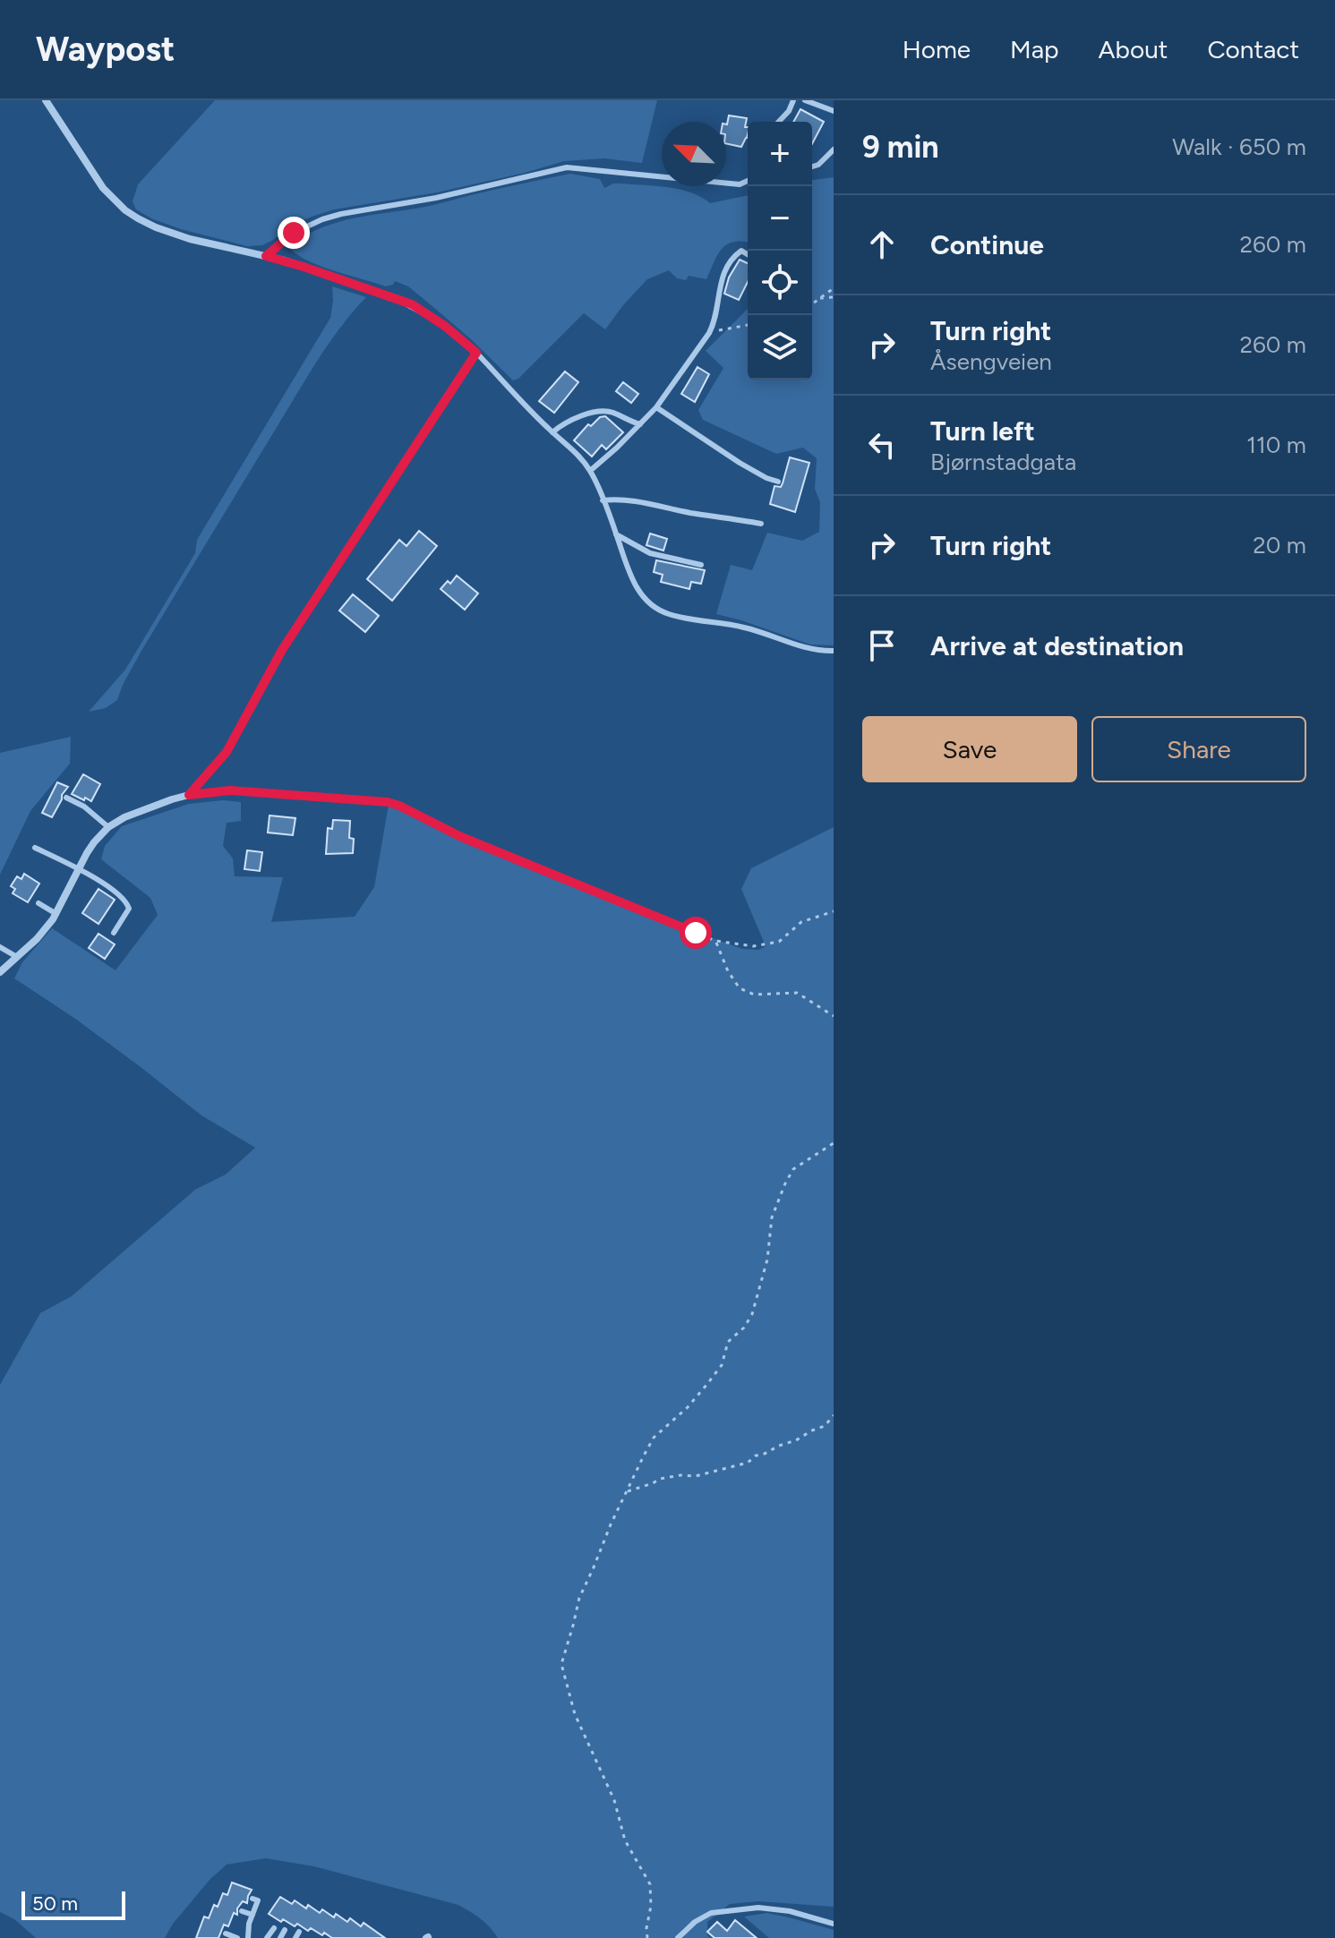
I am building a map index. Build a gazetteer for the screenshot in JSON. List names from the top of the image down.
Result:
{
  "scale_bar": "50 m",
  "north": "top left",
  "page": {
    "header": "Waypost",
    "nav": [
      "Home",
      "Map",
      "About",
      "Contact"
    ],
    "heading": ["9 min", "Walk · 650 m"],
    "map_buttons": ["+", "−"],
    "list": [
      ["Continue", "260 m"],
      ["Turn right", "Åsengveien", "260 m"],
      ["Turn left", "Bjørnstadgata", "110 m"],
      ["Turn right", "20 m"],
      "Arrive at destination"
    ],
    "buttons": ["Save", "Share"],
    "scale": "50 m"
  }
}
